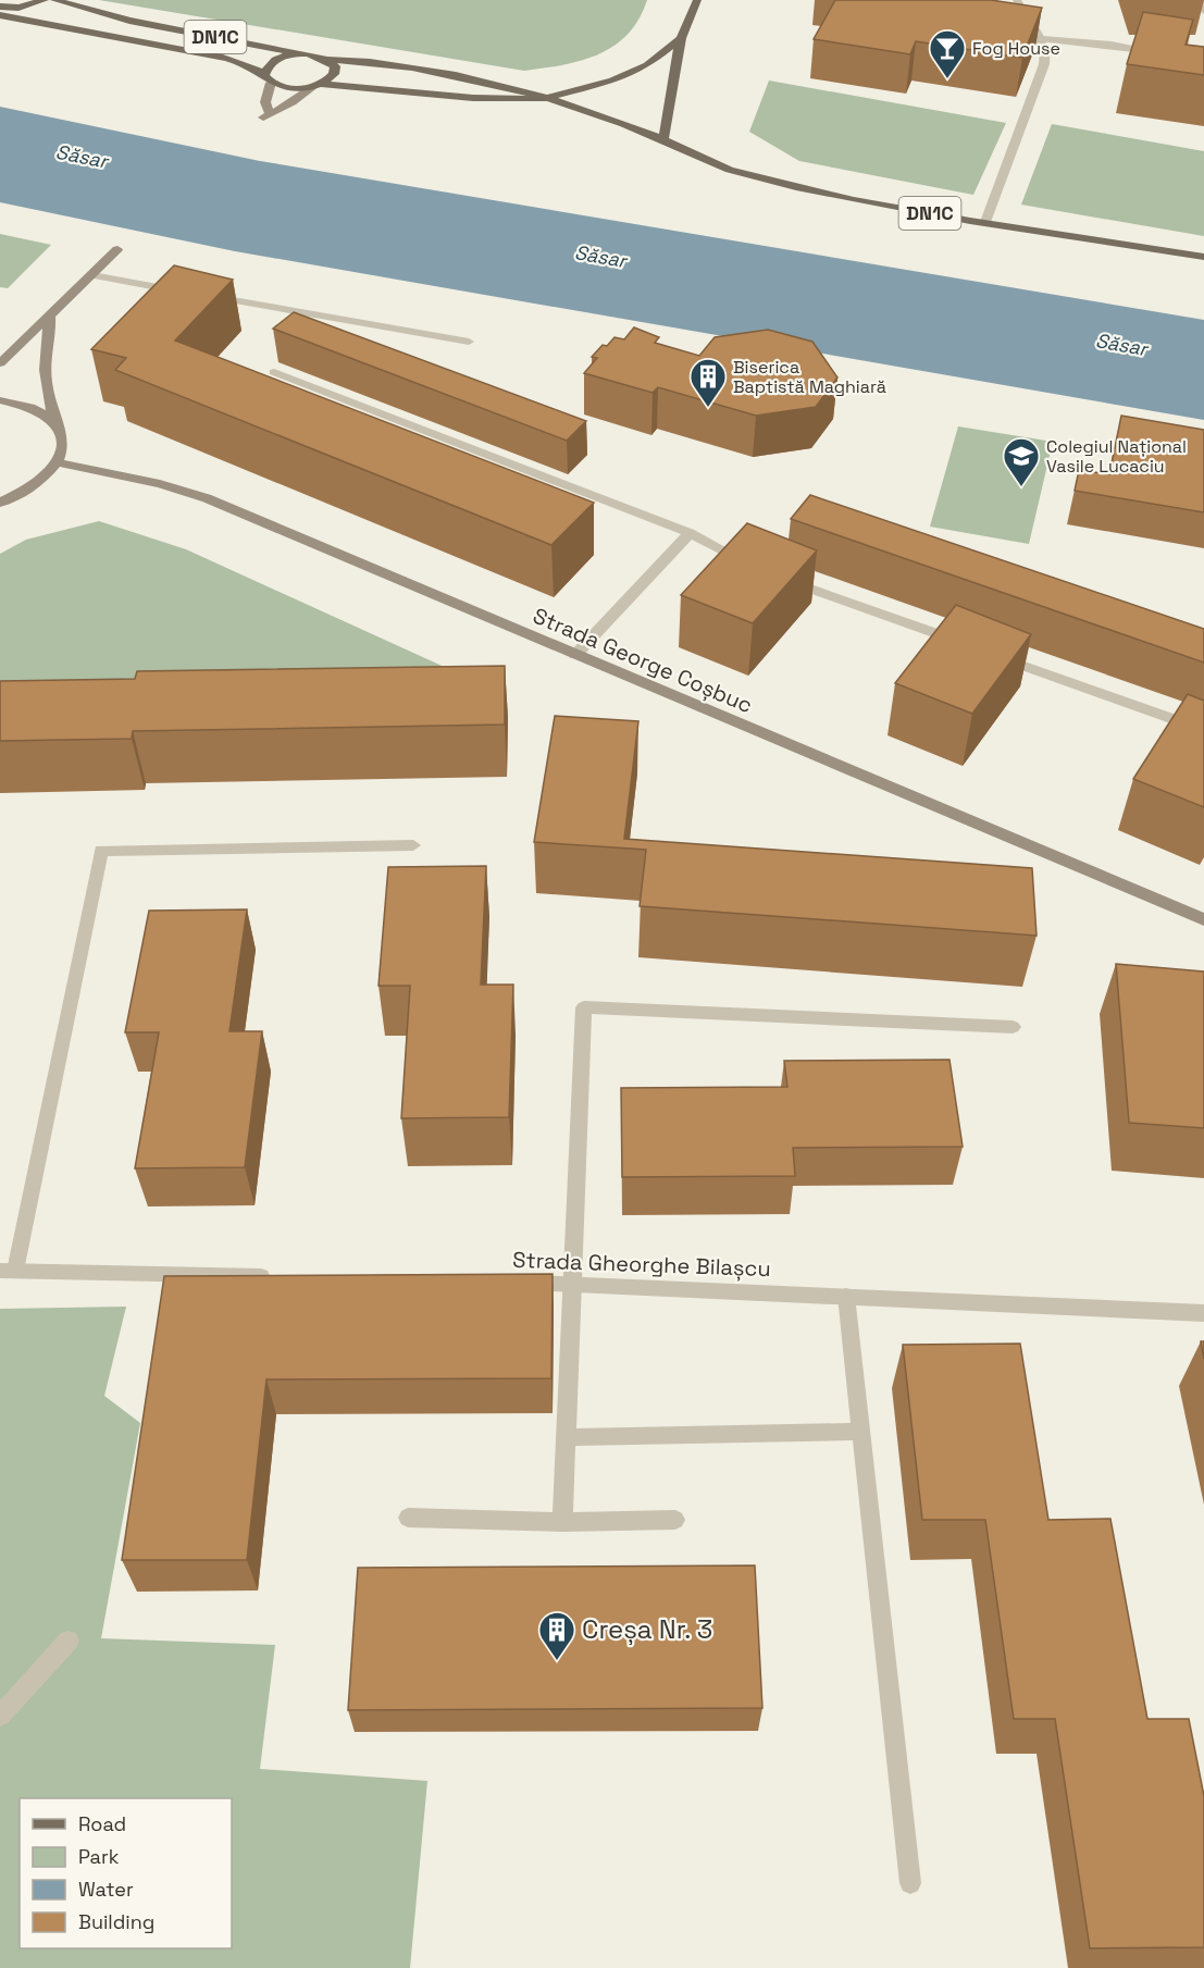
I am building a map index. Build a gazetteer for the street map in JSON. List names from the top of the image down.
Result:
{
  "streets": {
    "main road": ["DN1C", "Strada George Coșbuc"],
    "street": ["Strada Gheorghe Bilașcu"]
  },
  "water": ["Săsar"],
  "places": {
    "bar": ["Fog House"],
    "building": ["Biserica Baptistă Maghiară", "Creșa Nr. 3"],
    "school or university": ["Colegiul Național Vasile Lucaciu"]
  },
  "legend": [
    "Road",
    "Park",
    "Water",
    "Building"
  ]
}
